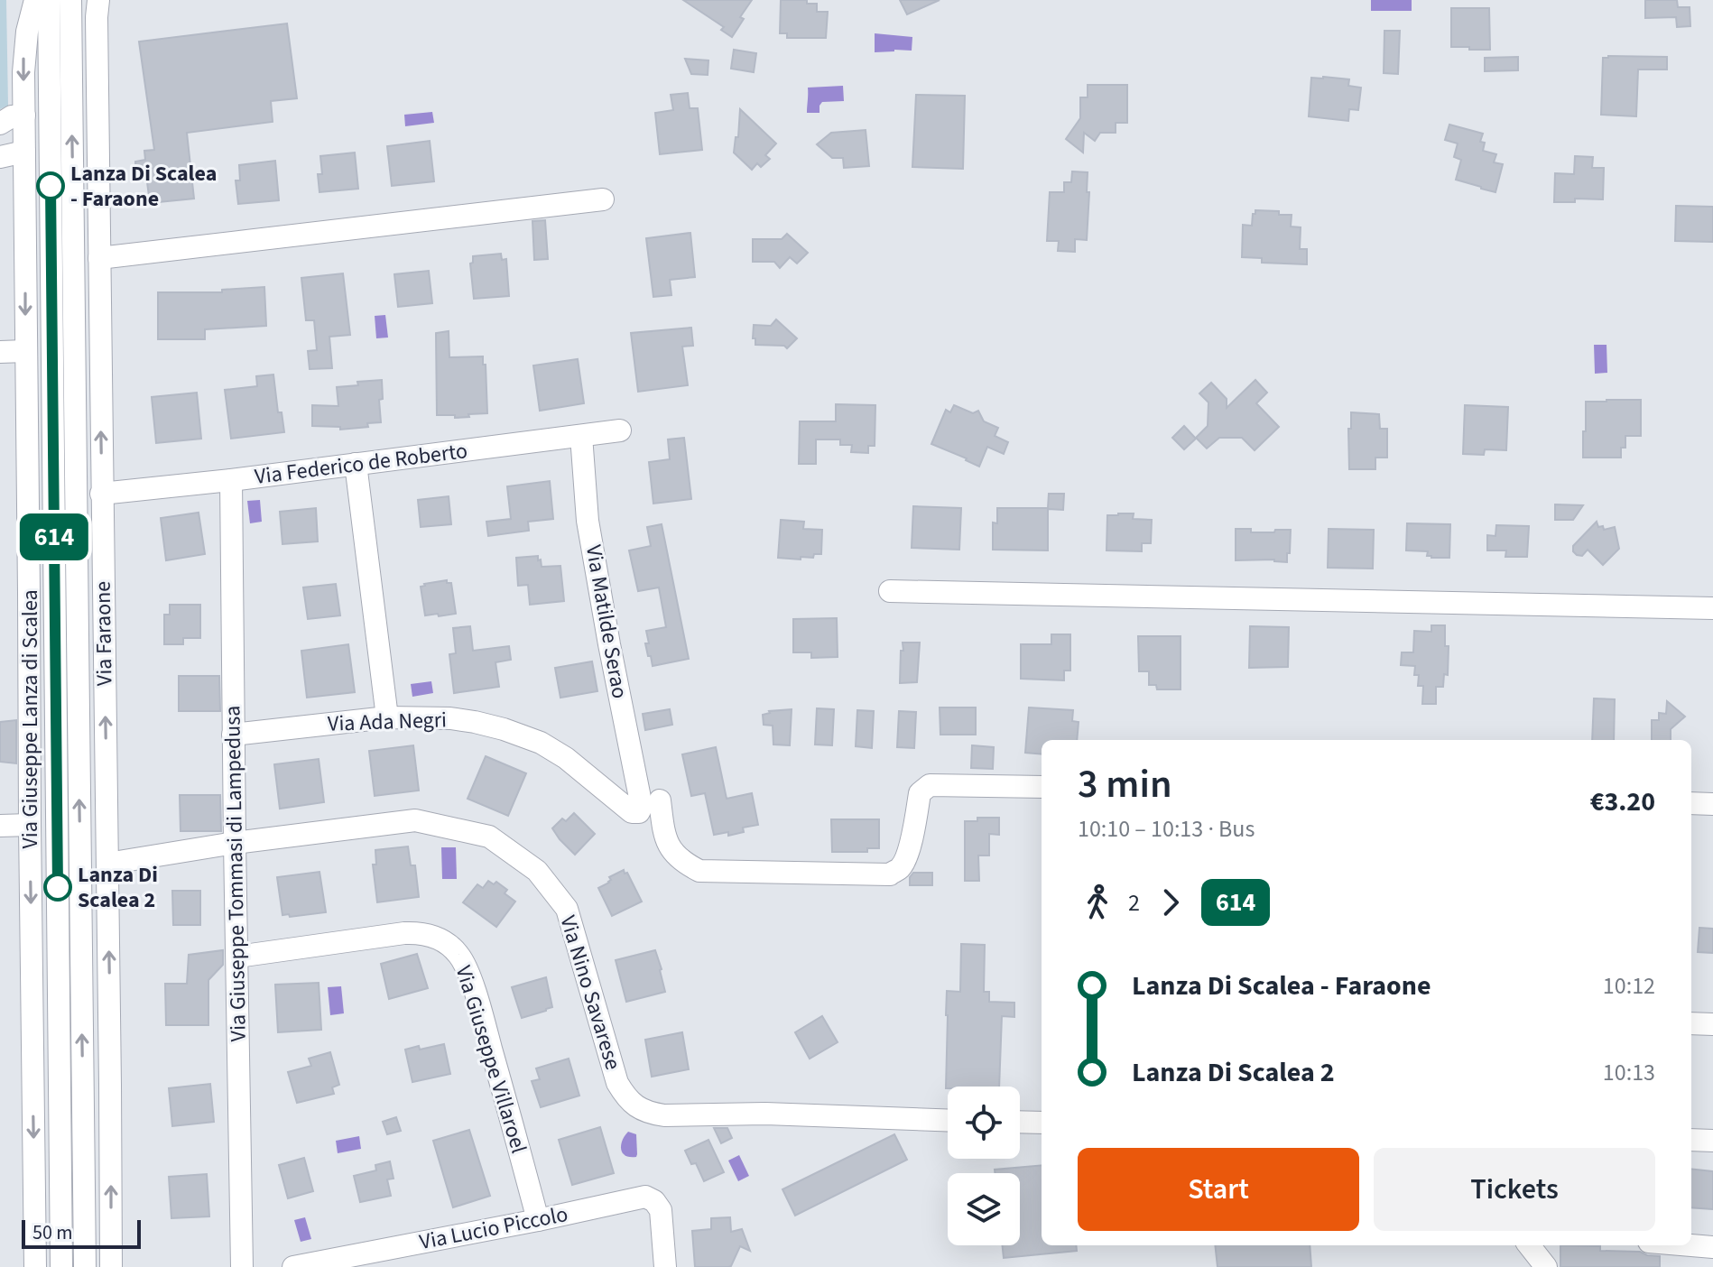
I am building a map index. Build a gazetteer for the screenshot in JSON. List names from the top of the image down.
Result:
{
  "streets": {
    "street": [
      "Via Federico de Roberto",
      "Via Matilde Serao",
      "Via Faraone",
      "Via Giuseppe Lanza di Scalea",
      "Via Ada Negri",
      "Via Giuseppe Tommasi di Lampedusa",
      "Via Nino Savarese",
      "Via Giuseppe Villaroel",
      "Via Lucio Piccolo"
    ]
  },
  "crossings": [
    ["Via Federico de Roberto", "Via Matilde Serao"],
    ["Via Federico de Roberto", "Via Faraone"],
    ["Via Federico de Roberto", "Via Giuseppe Tommasi di Lampedusa"],
    ["Via Matilde Serao", "Via Ada Negri"],
    ["Via Faraone", "Via Nino Savarese"],
    ["Via Ada Negri", "Via Giuseppe Tommasi di Lampedusa"],
    ["Via Giuseppe Tommasi di Lampedusa", "Via Nino Savarese"],
    ["Via Giuseppe Tommasi di Lampedusa", "Via Giuseppe Villaroel"],
    ["Via Giuseppe Villaroel", "Via Lucio Piccolo"]
  ],
  "places": ["Lanza Di Scalea - Faraone", "Lanza Di Scalea 2"],
  "lines": ["bus line 614"],
  "scale_bar": "50 m",
  "page": {
    "on_map": "614",
    "heading": ["3 min", "10:10 – 10:13 · Bus", "€3.20"],
    "legs": ["2", "614"],
    "list": [
      {
        "name": "Lanza Di Scalea - Faraone",
        "value": "10:12"
      },
      {
        "name": "Lanza Di Scalea 2",
        "value": "10:13"
      }
    ],
    "buttons": ["Start", "Tickets"],
    "scale": "50 m"
  }
}
